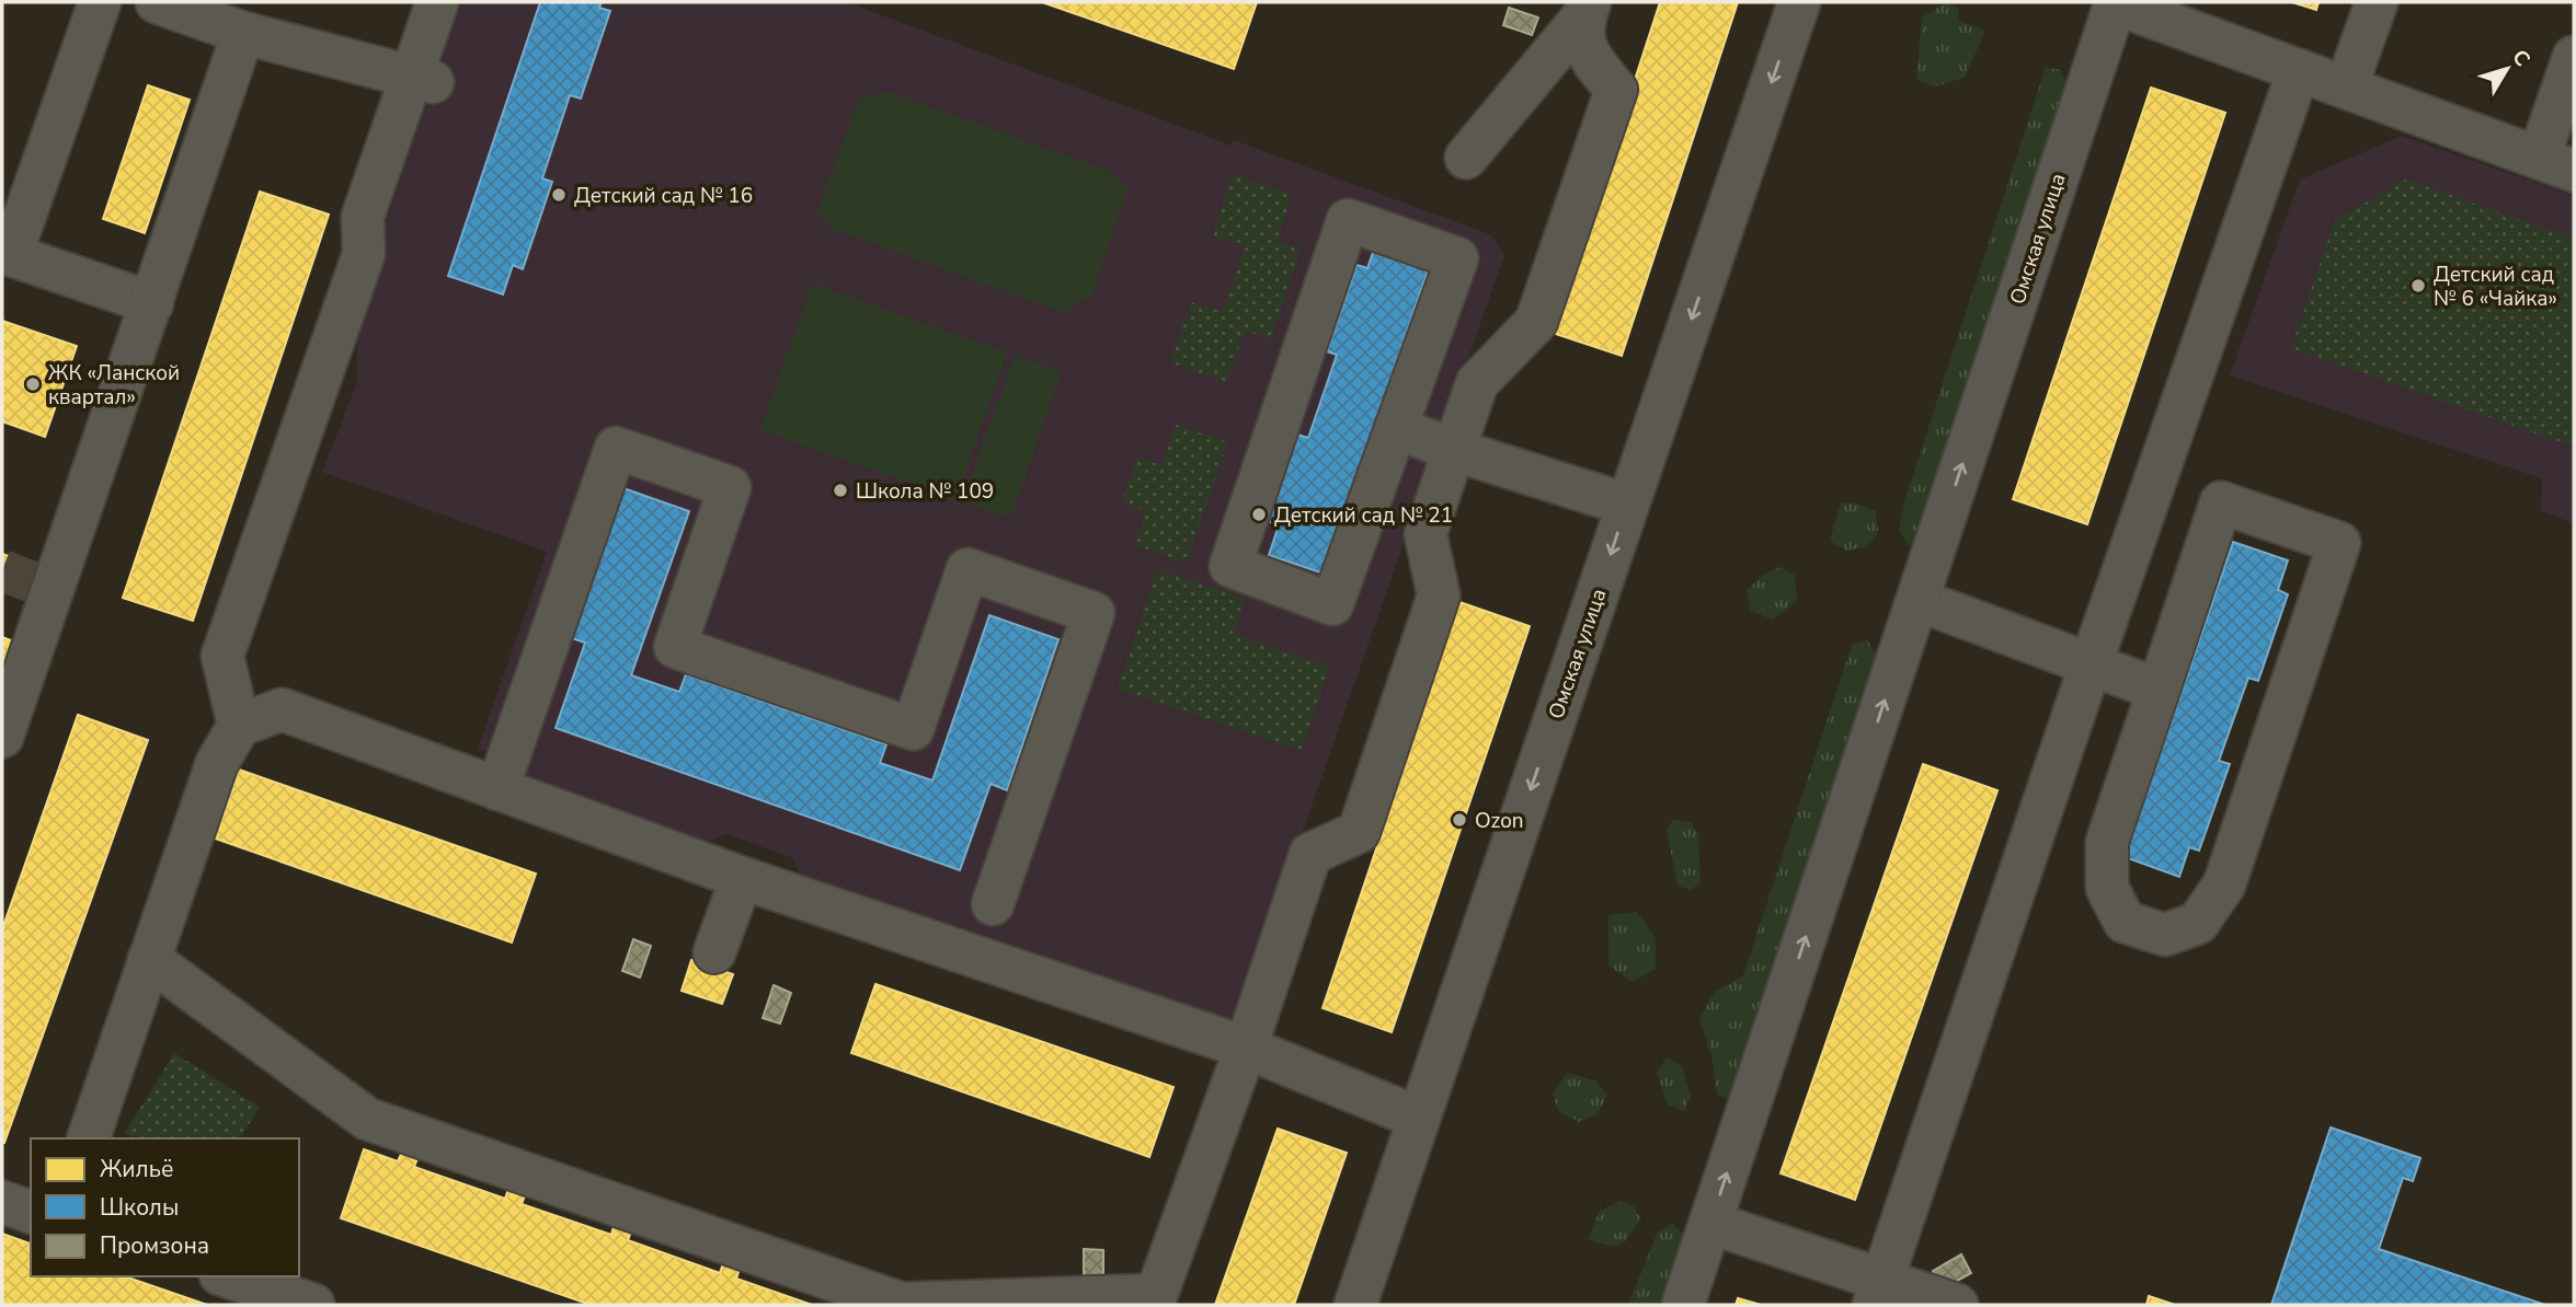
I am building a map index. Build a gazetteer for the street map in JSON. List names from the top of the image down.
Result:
{
  "streets": {
    "street": ["Омская улица"]
  },
  "places": [
    "Детский сад № 16",
    "Детский сад № 6 «Чайка»",
    "ЖК «Ланской квартал»",
    "Школа № 109",
    "Детский сад № 21",
    "Ozon"
  ],
  "legend": ["Жильё", "Школы", "Промзона"],
  "north": "top right"
}
